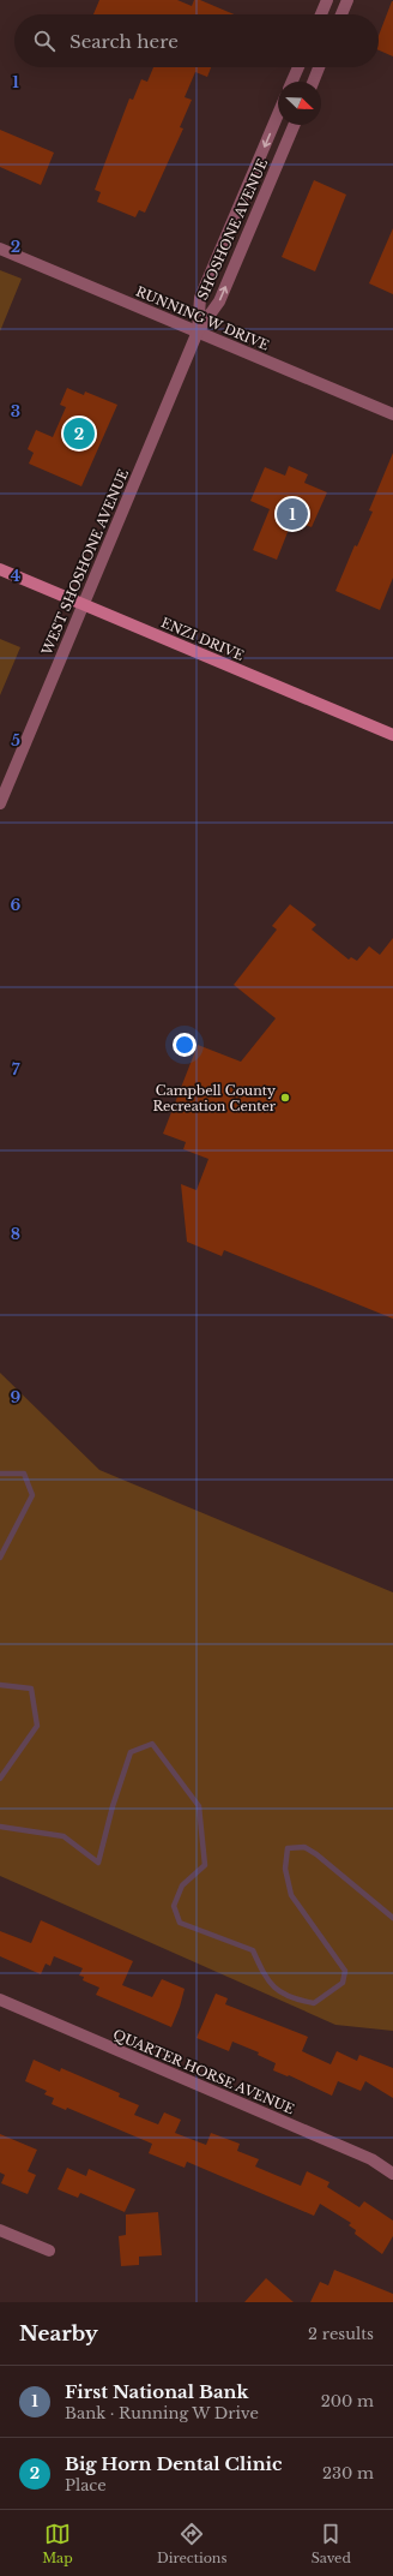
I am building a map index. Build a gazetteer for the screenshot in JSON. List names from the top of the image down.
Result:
{
  "streets": {
    "main road": ["ENZI DRIVE"],
    "street": [
      "SHOSHONE AVENUE",
      "RUNNING W DRIVE",
      "WEST SHOSHONE AVENUE",
      "QUARTER HORSE AVENUE"
    ]
  },
  "crossings": [
    ["SHOSHONE AVENUE", "RUNNING W DRIVE"],
    ["SHOSHONE AVENUE", "WEST SHOSHONE AVENUE"],
    ["RUNNING W DRIVE", "WEST SHOSHONE AVENUE"],
    ["WEST SHOSHONE AVENUE", "ENZI DRIVE"]
  ],
  "places": ["Campbell County Recreation Center"],
  "north": "bottom right",
  "page": {
    "search": "Search here",
    "pins": ["2", "1"],
    "heading": ["Nearby", "2 results"],
    "list": [
      {
        "mark": "1",
        "name": "First National Bank",
        "note": "Bank · Running W Drive",
        "value": "200 m"
      },
      {
        "mark": "2",
        "name": "Big Horn Dental Clinic",
        "note": "Place",
        "value": "230 m"
      }
    ],
    "nav": ["Map", "Directions", "Saved"]
  },
  "grid": {
    "rows": [
      "1",
      "2",
      "3",
      "4",
      "5",
      "6",
      "7",
      "8",
      "9"
    ]
  }
}
